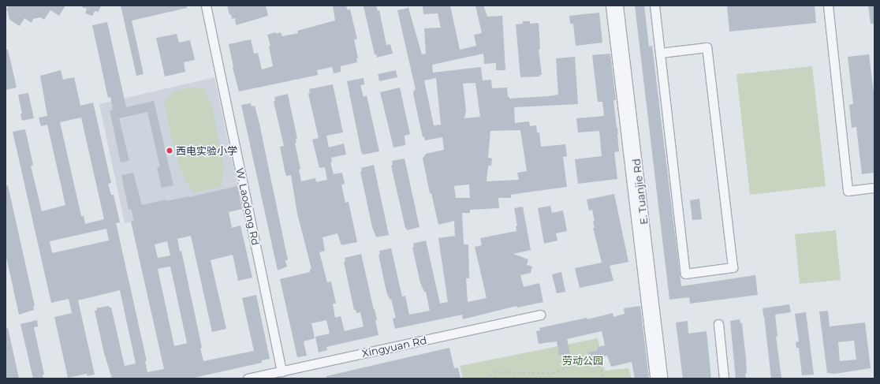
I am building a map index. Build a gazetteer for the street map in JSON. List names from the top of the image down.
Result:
{
  "streets": {
    "street": ["E. Tuanjie Rd", "W. Laodong Rd", "Xingyuan Rd"]
  },
  "crossings": [
    ["W. Laodong Rd", "Xingyuan Rd"]
  ],
  "parks": ["劳动公园"],
  "places": ["西电实验小学"]
}
